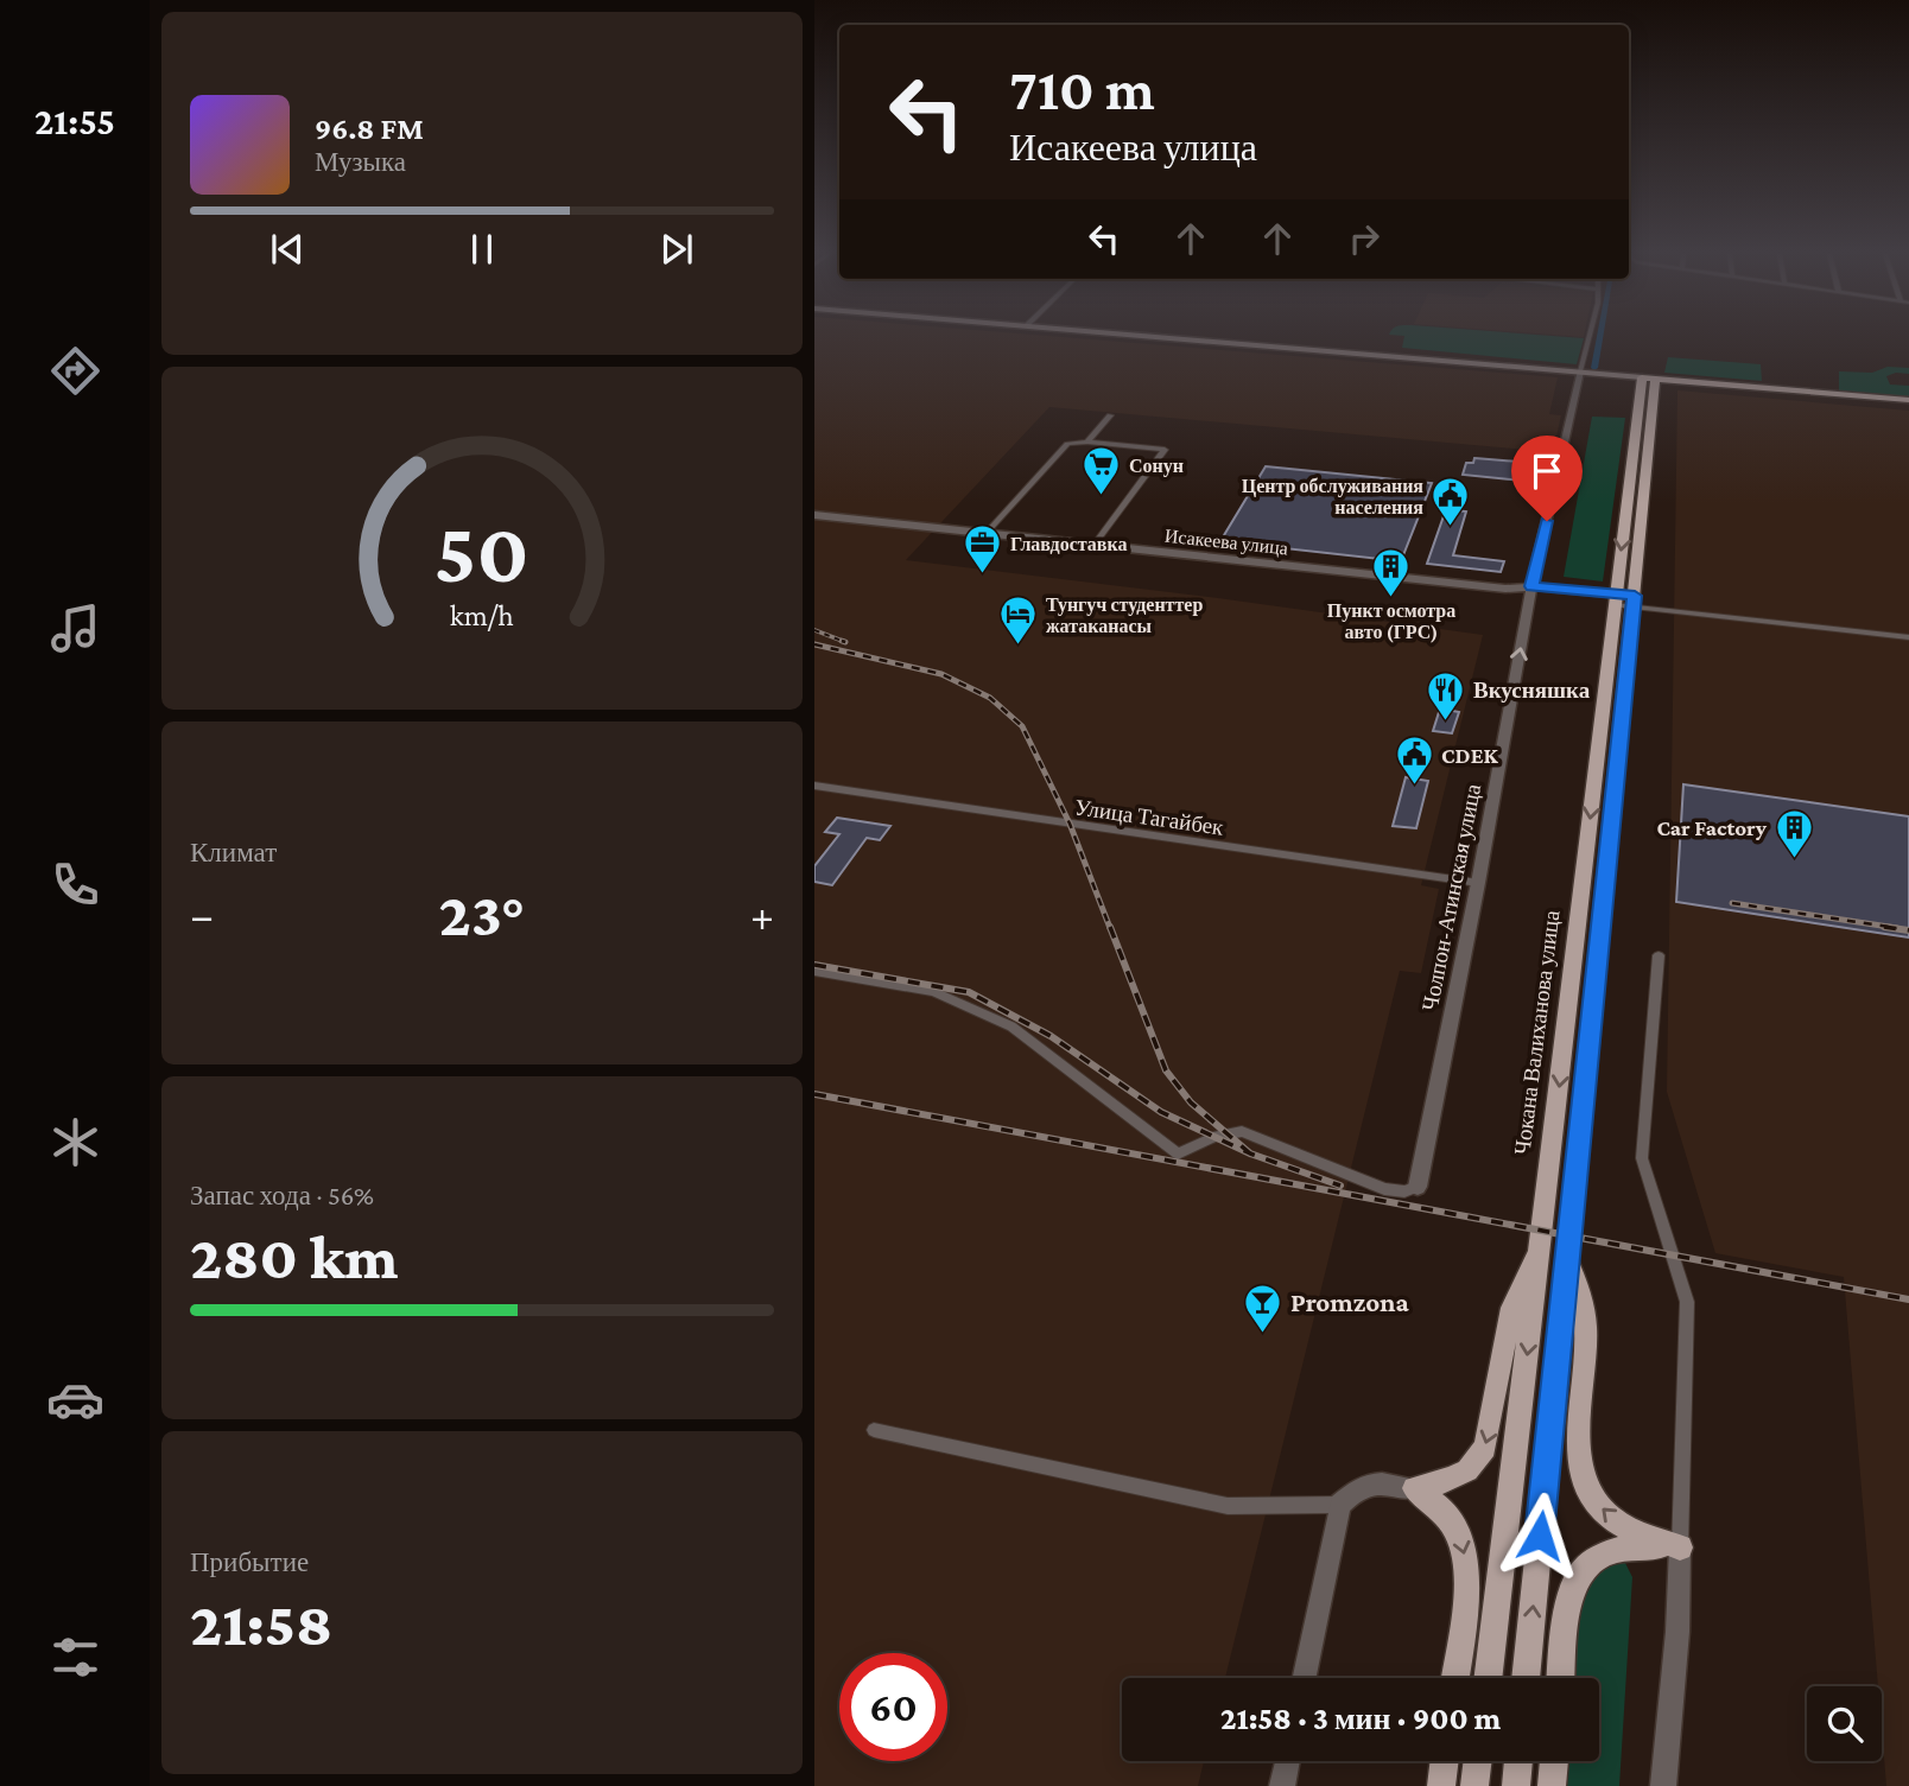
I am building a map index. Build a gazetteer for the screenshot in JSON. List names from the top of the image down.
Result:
{
  "streets": {
    "main road": ["Чокана Валиханова улица"],
    "street": ["Исакеева улица", "Улица Тагайбек", "Чолпон-Атинская улица"]
  },
  "crossings": [
    ["Исакеева улица", "Чолпон-Атинская улица"],
    ["Исакеева улица", "Чокана Валиханова улица"],
    ["Улица Тагайбек", "Чолпон-Атинская улица"]
  ],
  "one_way": ["Чолпон-Атинская улица"],
  "places": {
    "supermarket": ["Сонун"],
    "public building": ["Центр обслуживания населения", "CDEK"],
    "office": ["Главдоставка"],
    "building": ["Пункт осмотра авто (ГРС)", "Car Factory"],
    "hotel": ["Тунгуч студенттер жатаканасы"],
    "restaurant": ["Вкусняшка"],
    "bar": ["Promzona"]
  },
  "page": {
    "tabs": "21:55",
    "turn": ["710 m", "Исакеева улица"],
    "song": ["96.8 FM", "Музыка"],
    "tile": [
      "Климат",
      ["Запас хода · 56%", "280 km"],
      ["Прибытие", "21:58"]
    ],
    "heat": ["−", "23°", "+"],
    "limit": "60",
    "trip": "21:58 · 3 мин · 900 m",
    "gauge": ["50", "km/h"]
  }
}
